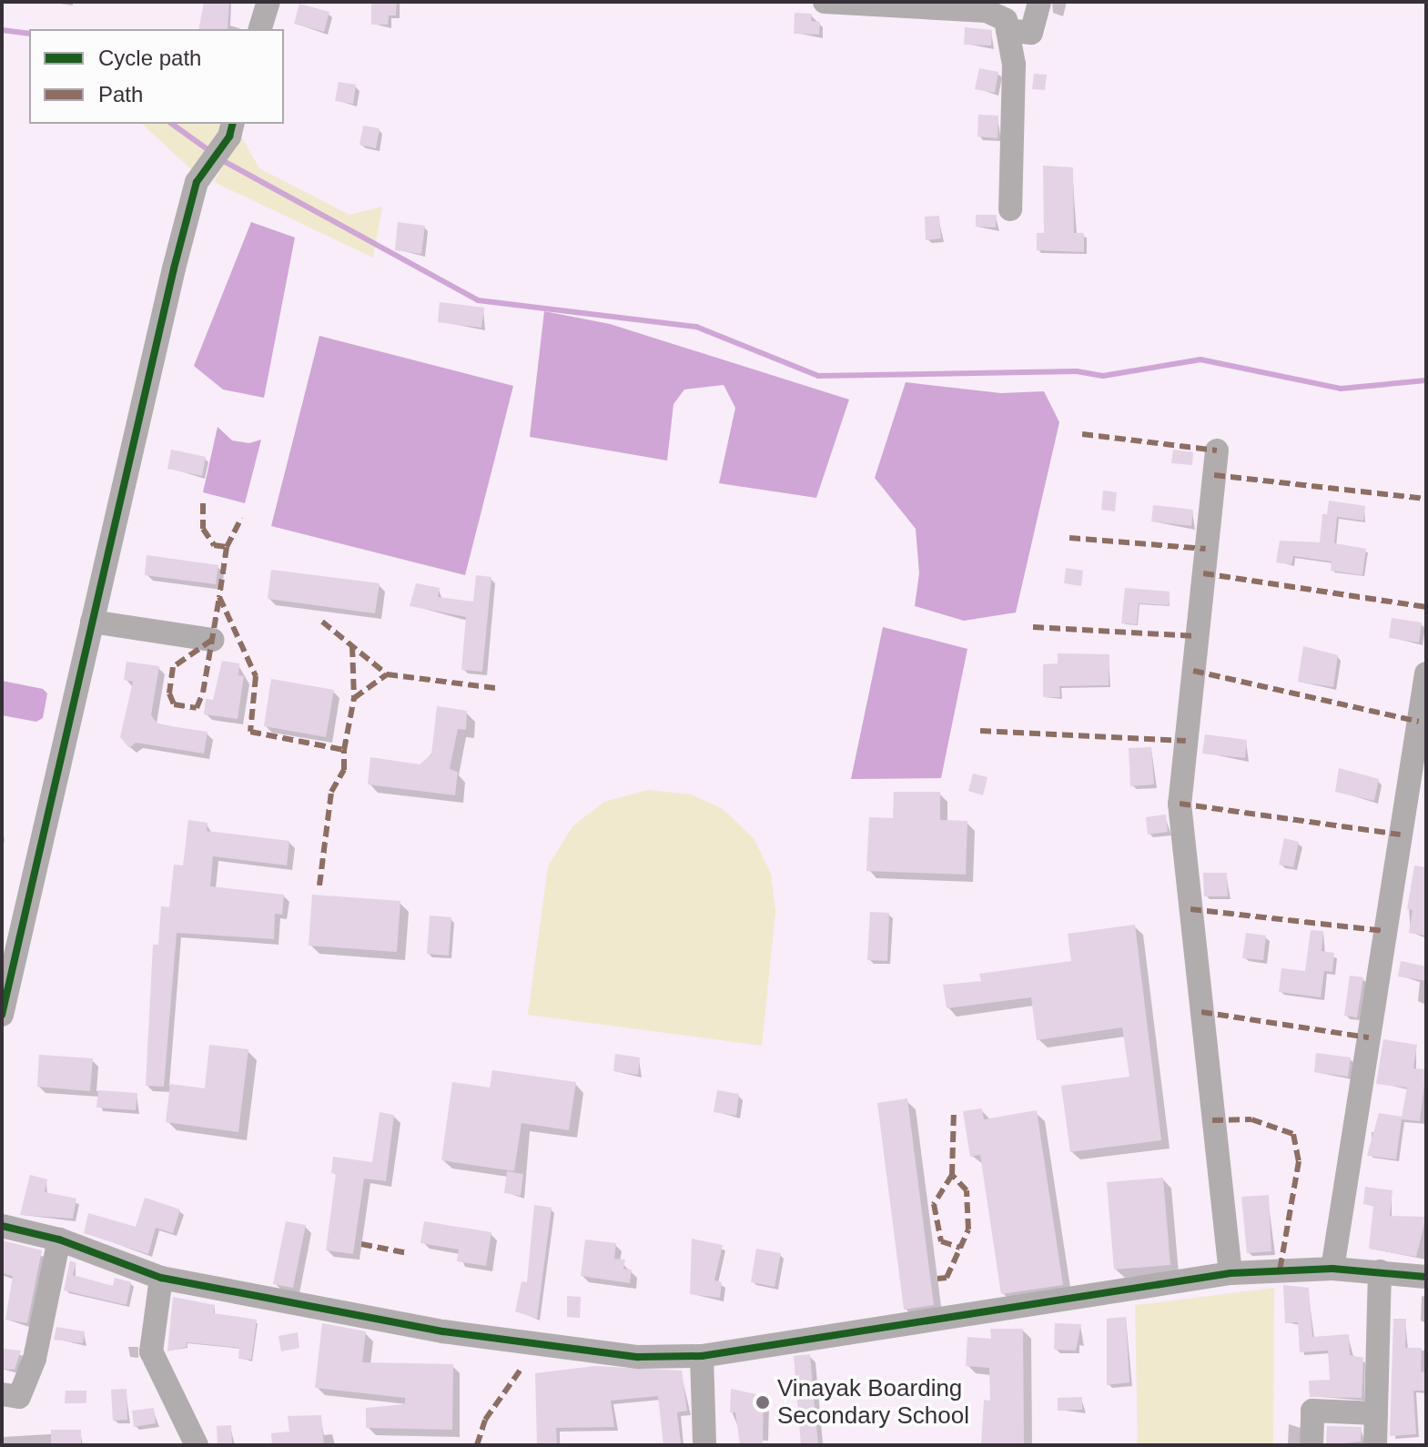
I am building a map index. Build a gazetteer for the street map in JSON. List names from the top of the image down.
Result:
{
  "places": ["Vinayak Boarding Secondary School"],
  "legend": ["Cycle path", "Path"]
}
